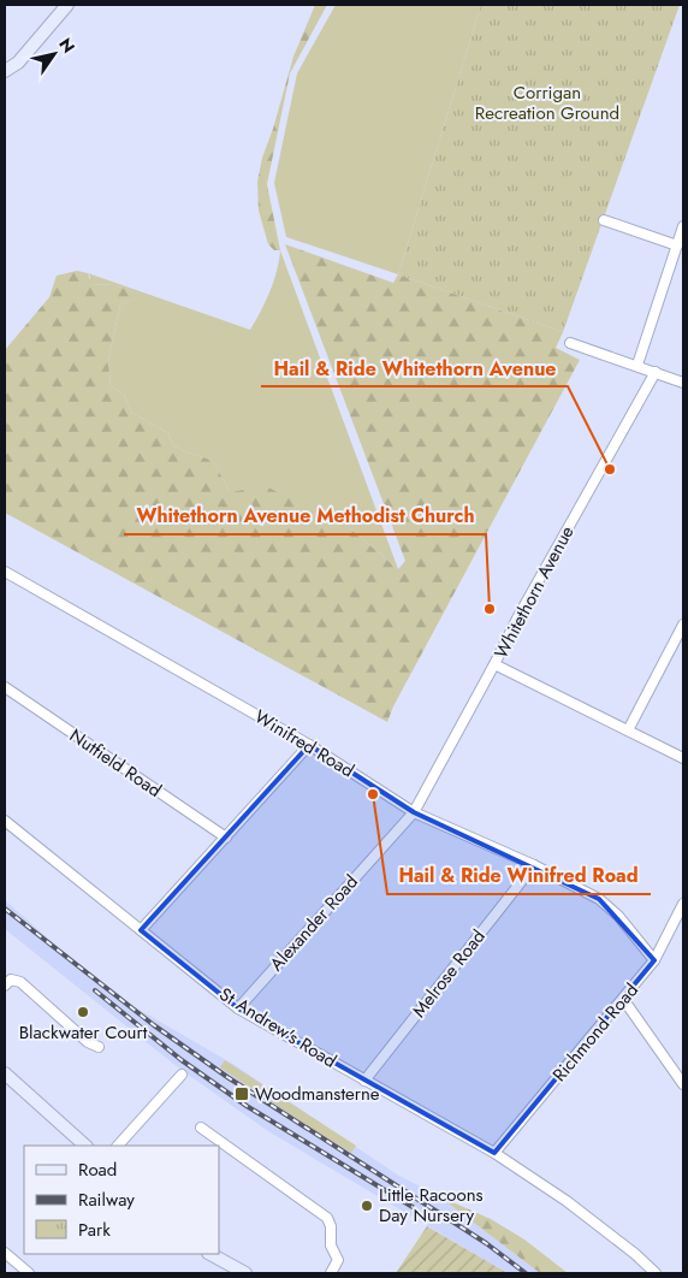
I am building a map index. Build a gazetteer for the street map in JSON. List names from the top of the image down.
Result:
{
  "streets": {
    "street": [
      "Whitethorn Avenue",
      "Winifred Road",
      "Nutfield Road",
      "Alexander Road",
      "Melrose Road",
      "St Andrew's Road",
      "Richmond Road"
    ]
  },
  "crossings": [
    ["Whitethorn Avenue", "Winifred Road"],
    ["Whitethorn Avenue", "Alexander Road"],
    ["Winifred Road", "Alexander Road"],
    ["Winifred Road", "Melrose Road"],
    ["Winifred Road", "Richmond Road"],
    ["Alexander Road", "St Andrew's Road"],
    ["Melrose Road", "St Andrew's Road"],
    ["St Andrew's Road", "Richmond Road"]
  ],
  "parks": ["Corrigan Recreation Ground"],
  "places": {
    "other": [
      "Hail & Ride Whitethorn Avenue",
      "Whitethorn Avenue Methodist Church",
      "Hail & Ride Winifred Road",
      "Blackwater Court",
      "Little Racoons Day Nursery"
    ],
    "transit": ["Woodmansterne"]
  },
  "legend": ["Road", "Railway", "Park"],
  "north": "top right"
}
